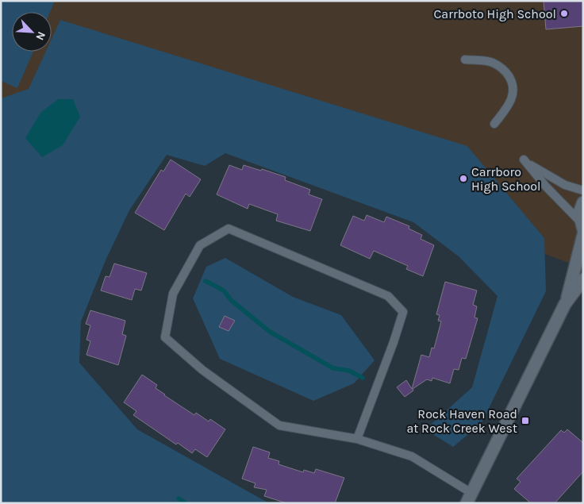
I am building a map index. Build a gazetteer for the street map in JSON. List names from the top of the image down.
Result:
{
  "places": {
    "other": ["Carrboto High School", "Carrboro High School"],
    "transit": ["Rock Haven Road at Rock Creek West"]
  },
  "north": "bottom right"
}
